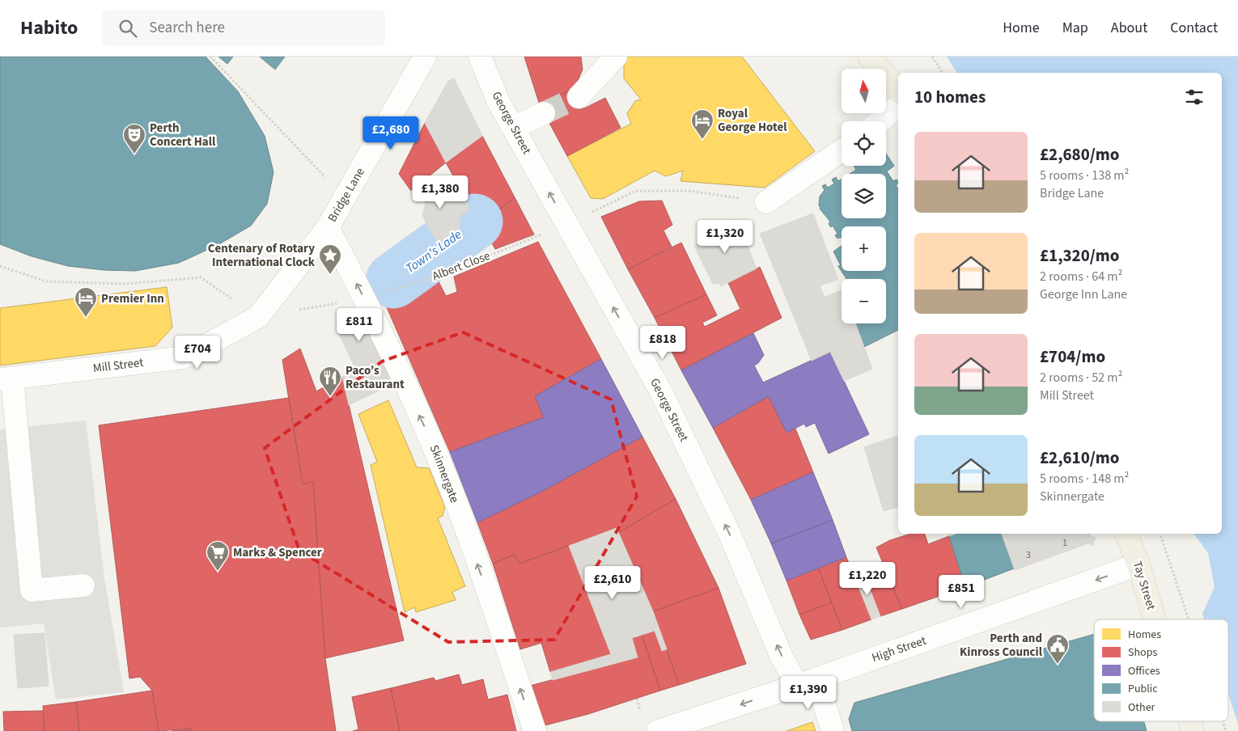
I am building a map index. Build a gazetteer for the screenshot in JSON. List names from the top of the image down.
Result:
{
  "streets": {
    "main road": ["Tay Street"],
    "street": [
      "George Street",
      "Bridge Lane",
      "Mill Street",
      "Skinnergate",
      "High Street"
    ],
    "path": ["Albert Close"]
  },
  "crossings": [
    ["George Street", "Albert Close"],
    ["George Street", "High Street"],
    ["Bridge Lane", "Mill Street"],
    ["Bridge Lane", "Skinnergate"],
    ["Albert Close", "Mill Street"],
    ["Albert Close", "Skinnergate"],
    ["Mill Street", "Skinnergate"],
    ["Tay Street", "High Street"]
  ],
  "one_way": ["George Street", "Skinnergate", "High Street"],
  "water": ["Town's Lade"],
  "places": {
    "hotel": ["Royal George Hotel", "Premier Inn"],
    "theatre": ["Perth Concert Hall"],
    "place": ["Centenary of Rotary International Clock"],
    "restaurant": ["Paco’s Restaurant"],
    "supermarket": ["Marks & Spencer"],
    "public building": ["Perth and Kinross Council"]
  },
  "house_numbers": ["1", "3"],
  "legend": [
    "Homes",
    "Shops",
    "Offices",
    "Public",
    "Other"
  ],
  "north": "top",
  "page": {
    "header": "Habito",
    "search": "Search here",
    "nav": [
      "Home",
      "Map",
      "About",
      "Contact"
    ],
    "map_buttons": ["+", "−"],
    "heading": "10 homes",
    "price": [
      "£2,680",
      "£1,380",
      "£1,320",
      "£811",
      "£818",
      "£704",
      "£1,220",
      "£2,610",
      "£851",
      "£1,390"
    ],
    "list": [
      {
        "name": "£2,680/mo",
        "note": "5 rooms · 138 m² · Bridge Lane"
      },
      {
        "name": "£1,320/mo",
        "note": "2 rooms · 64 m² · George Inn Lane"
      },
      {
        "name": "£704/mo",
        "note": "2 rooms · 52 m² · Mill Street"
      },
      {
        "name": "£2,610/mo",
        "note": "5 rooms · 148 m² · Skinnergate"
      }
    ]
  }
}
